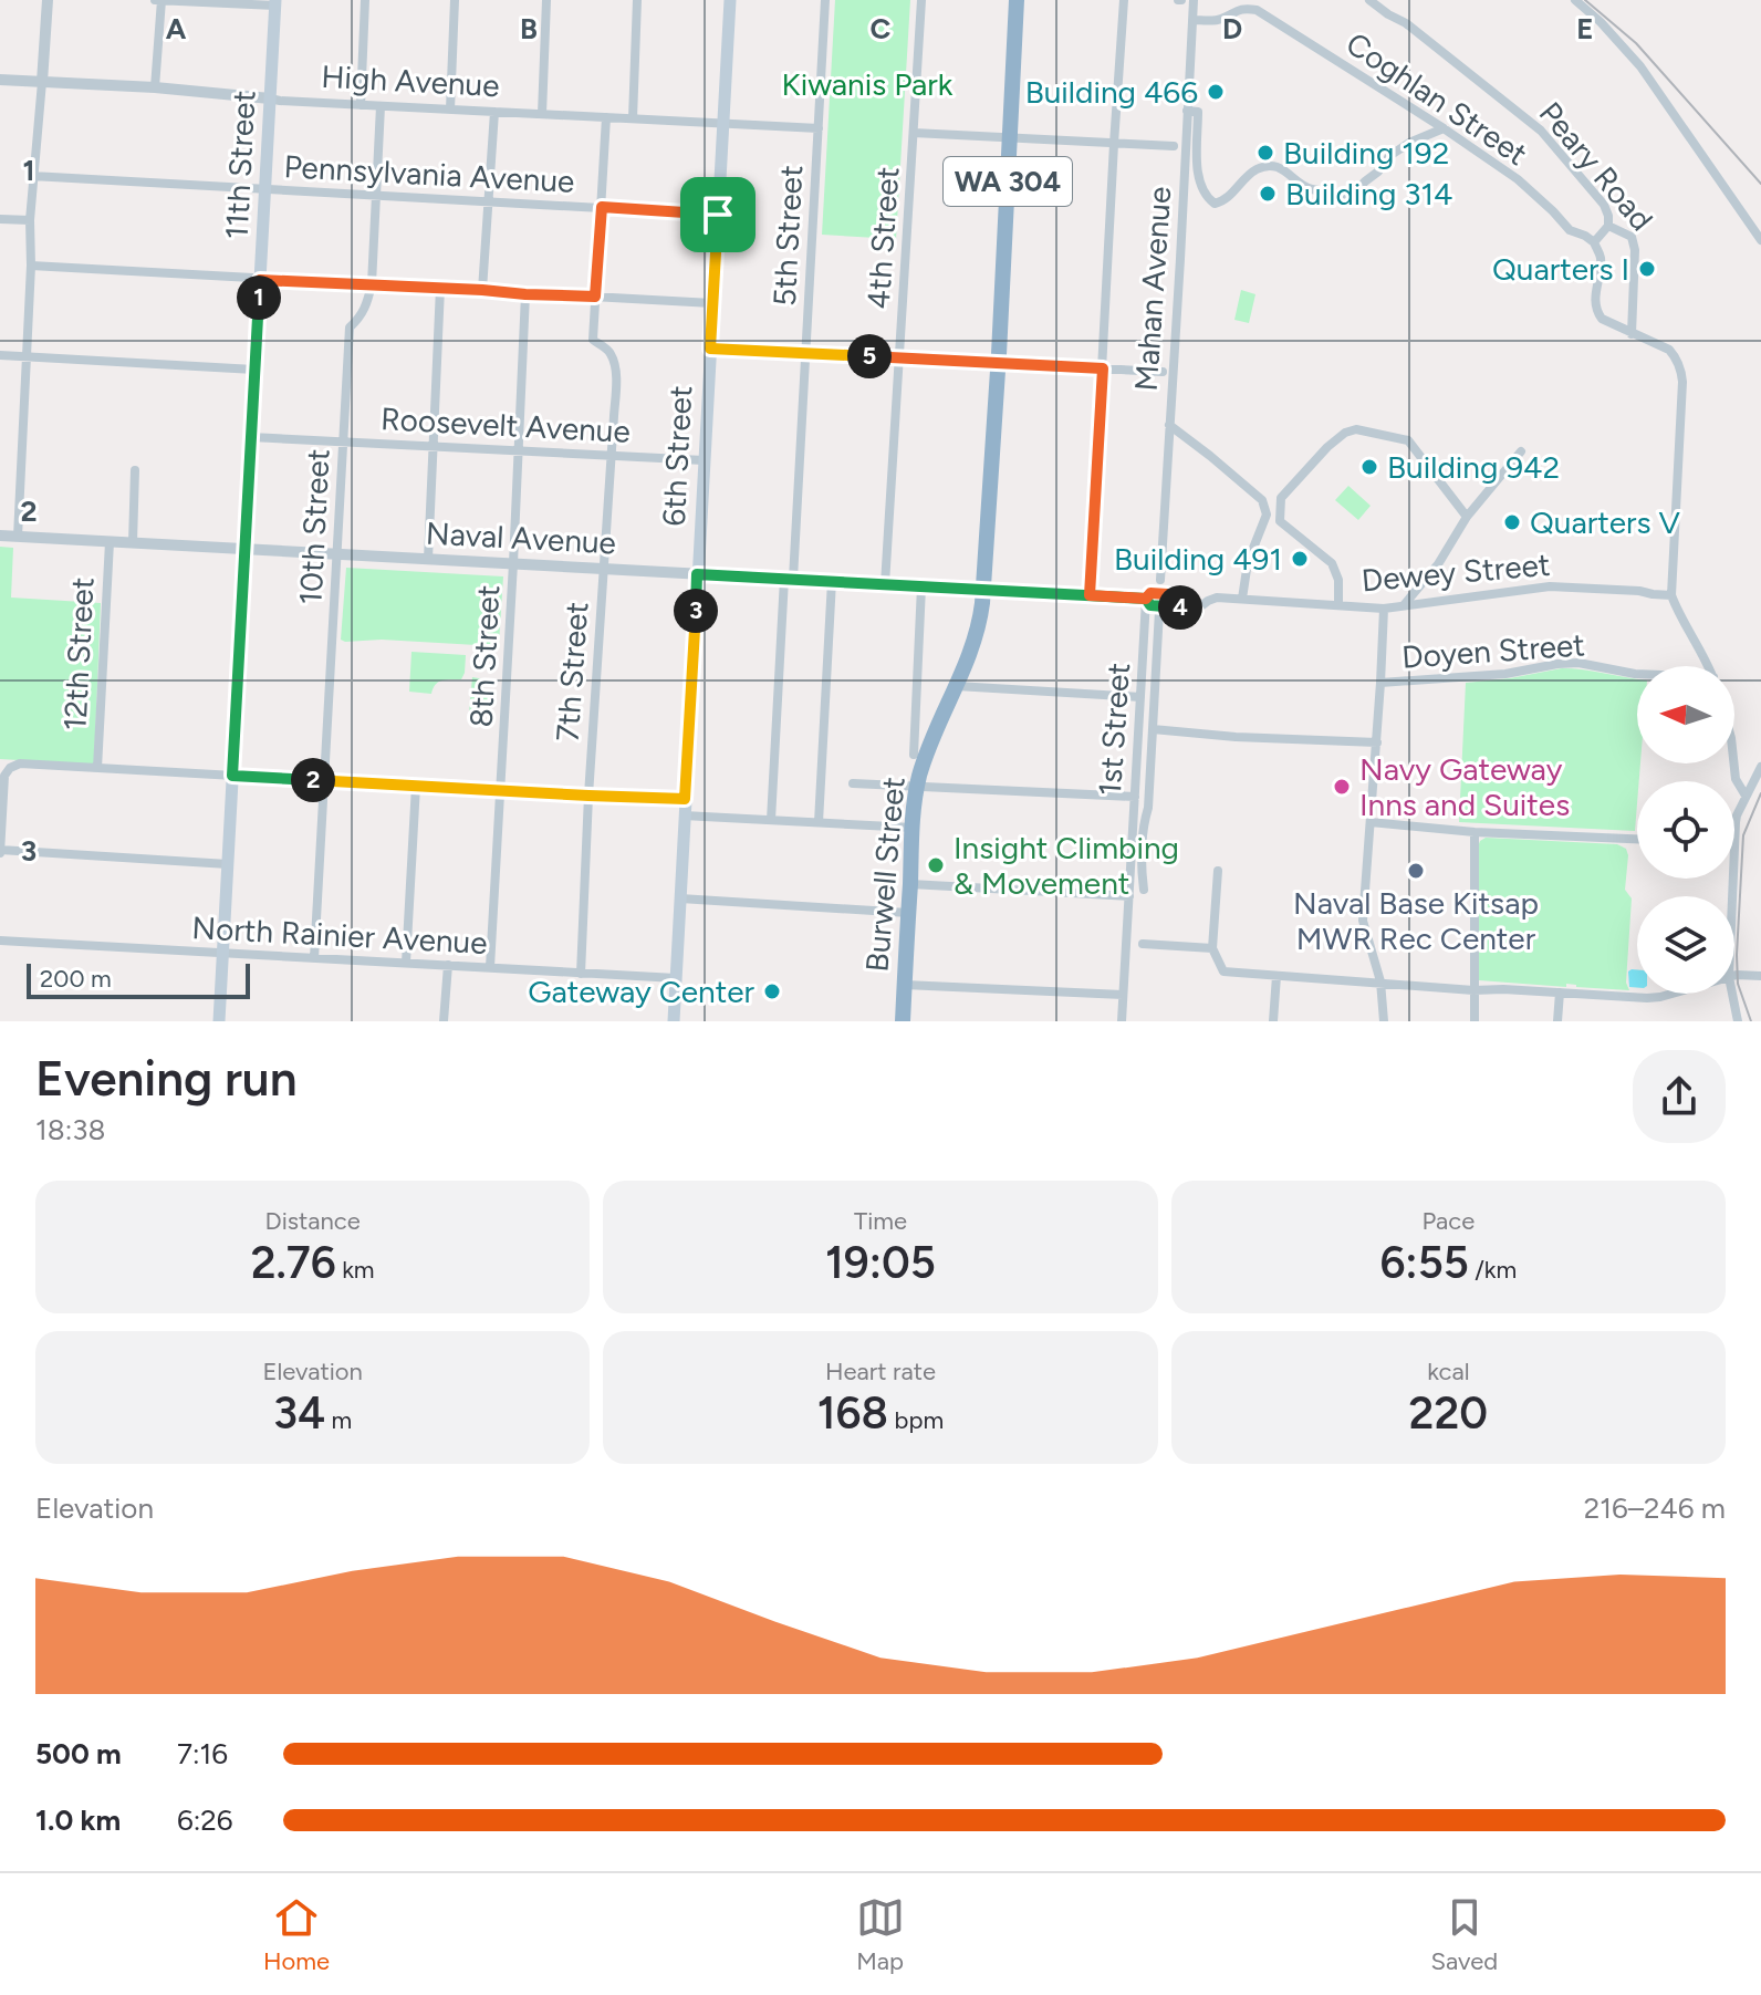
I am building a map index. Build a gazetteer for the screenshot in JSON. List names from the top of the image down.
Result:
{
  "streets": {
    "highway": ["WA 304", "Burwell Street"],
    "main road": ["11th Street", "6th Street"],
    "street": [
      "High Avenue",
      "Coghlan Street",
      "Peary Road",
      "Pennsylvania Avenue",
      "5th Street",
      "4th Street",
      "Mahan Avenue",
      "Roosevelt Avenue",
      "10th Street",
      "Naval Avenue",
      "Dewey Street",
      "Doyen Street",
      "12th Street",
      "8th Street",
      "7th Street",
      "1st Street",
      "North Rainier Avenue"
    ]
  },
  "crossings": [
    ["High Avenue", "11th Street"],
    ["High Avenue", "5th Street"],
    ["High Avenue", "6th Street"],
    ["High Avenue", "10th Street"],
    ["High Avenue", "7th Street"],
    ["Coghlan Street", "Mahan Avenue"],
    ["11th Street", "Pennsylvania Avenue"],
    ["11th Street", "Roosevelt Avenue"],
    ["11th Street", "Naval Avenue"],
    ["11th Street", "North Rainier Avenue"],
    ["Pennsylvania Avenue", "6th Street"],
    ["Pennsylvania Avenue", "10th Street"],
    ["Pennsylvania Avenue", "7th Street"],
    ["5th Street", "Naval Avenue"],
    ["4th Street", "Naval Avenue"],
    ["Roosevelt Avenue", "6th Street"],
    ["Roosevelt Avenue", "10th Street"],
    ["Roosevelt Avenue", "8th Street"],
    ["Roosevelt Avenue", "7th Street"],
    ["6th Street", "Naval Avenue"],
    ["6th Street", "North Rainier Avenue"],
    ["10th Street", "Naval Avenue"],
    ["10th Street", "North Rainier Avenue"],
    ["Naval Avenue", "Dewey Street"],
    ["Naval Avenue", "12th Street"],
    ["Naval Avenue", "8th Street"],
    ["Naval Avenue", "7th Street"],
    ["Naval Avenue", "1st Street"],
    ["Naval Avenue", "Burwell Street"],
    ["Dewey Street", "1st Street"],
    ["8th Street", "North Rainier Avenue"],
    ["7th Street", "North Rainier Avenue"]
  ],
  "parks": ["Kiwanis Park"],
  "places": [
    "Building 466",
    "Building 192",
    "Building 314",
    "Quarters I",
    "Building 942",
    "Quarters V",
    "Building 491",
    "Navy Gateway Inns and Suites",
    "Insight Climbing & Movement",
    "Naval Base Kitsap MWR Rec Center",
    "Gateway Center"
  ],
  "scale_bar": "200 m",
  "north": "left",
  "page": {
    "pins": [
      "1",
      "5",
      "4",
      "3",
      "2"
    ],
    "scale": "200 m",
    "heading": ["Evening run", "18:38"],
    "stats": [
      ["Distance", "2.76 km"],
      ["Time", "19:05"],
      ["Pace", "6:55 /km"],
      ["Elevation", "34 m"],
      ["Heart rate", "168 bpm"],
      ["kcal", "220"]
    ],
    "chart": ["Elevation", "216–246 m"],
    "list": [
      {
        "name": "500 m",
        "note": "7:16"
      },
      {
        "name": "1.0 km",
        "note": "6:26"
      }
    ],
    "tabs": ["Home", "Map", "Saved"]
  },
  "grid": {
    "columns": [
      "A",
      "B",
      "C",
      "D",
      "E"
    ],
    "rows": ["1", "2", "3"]
  }
}
